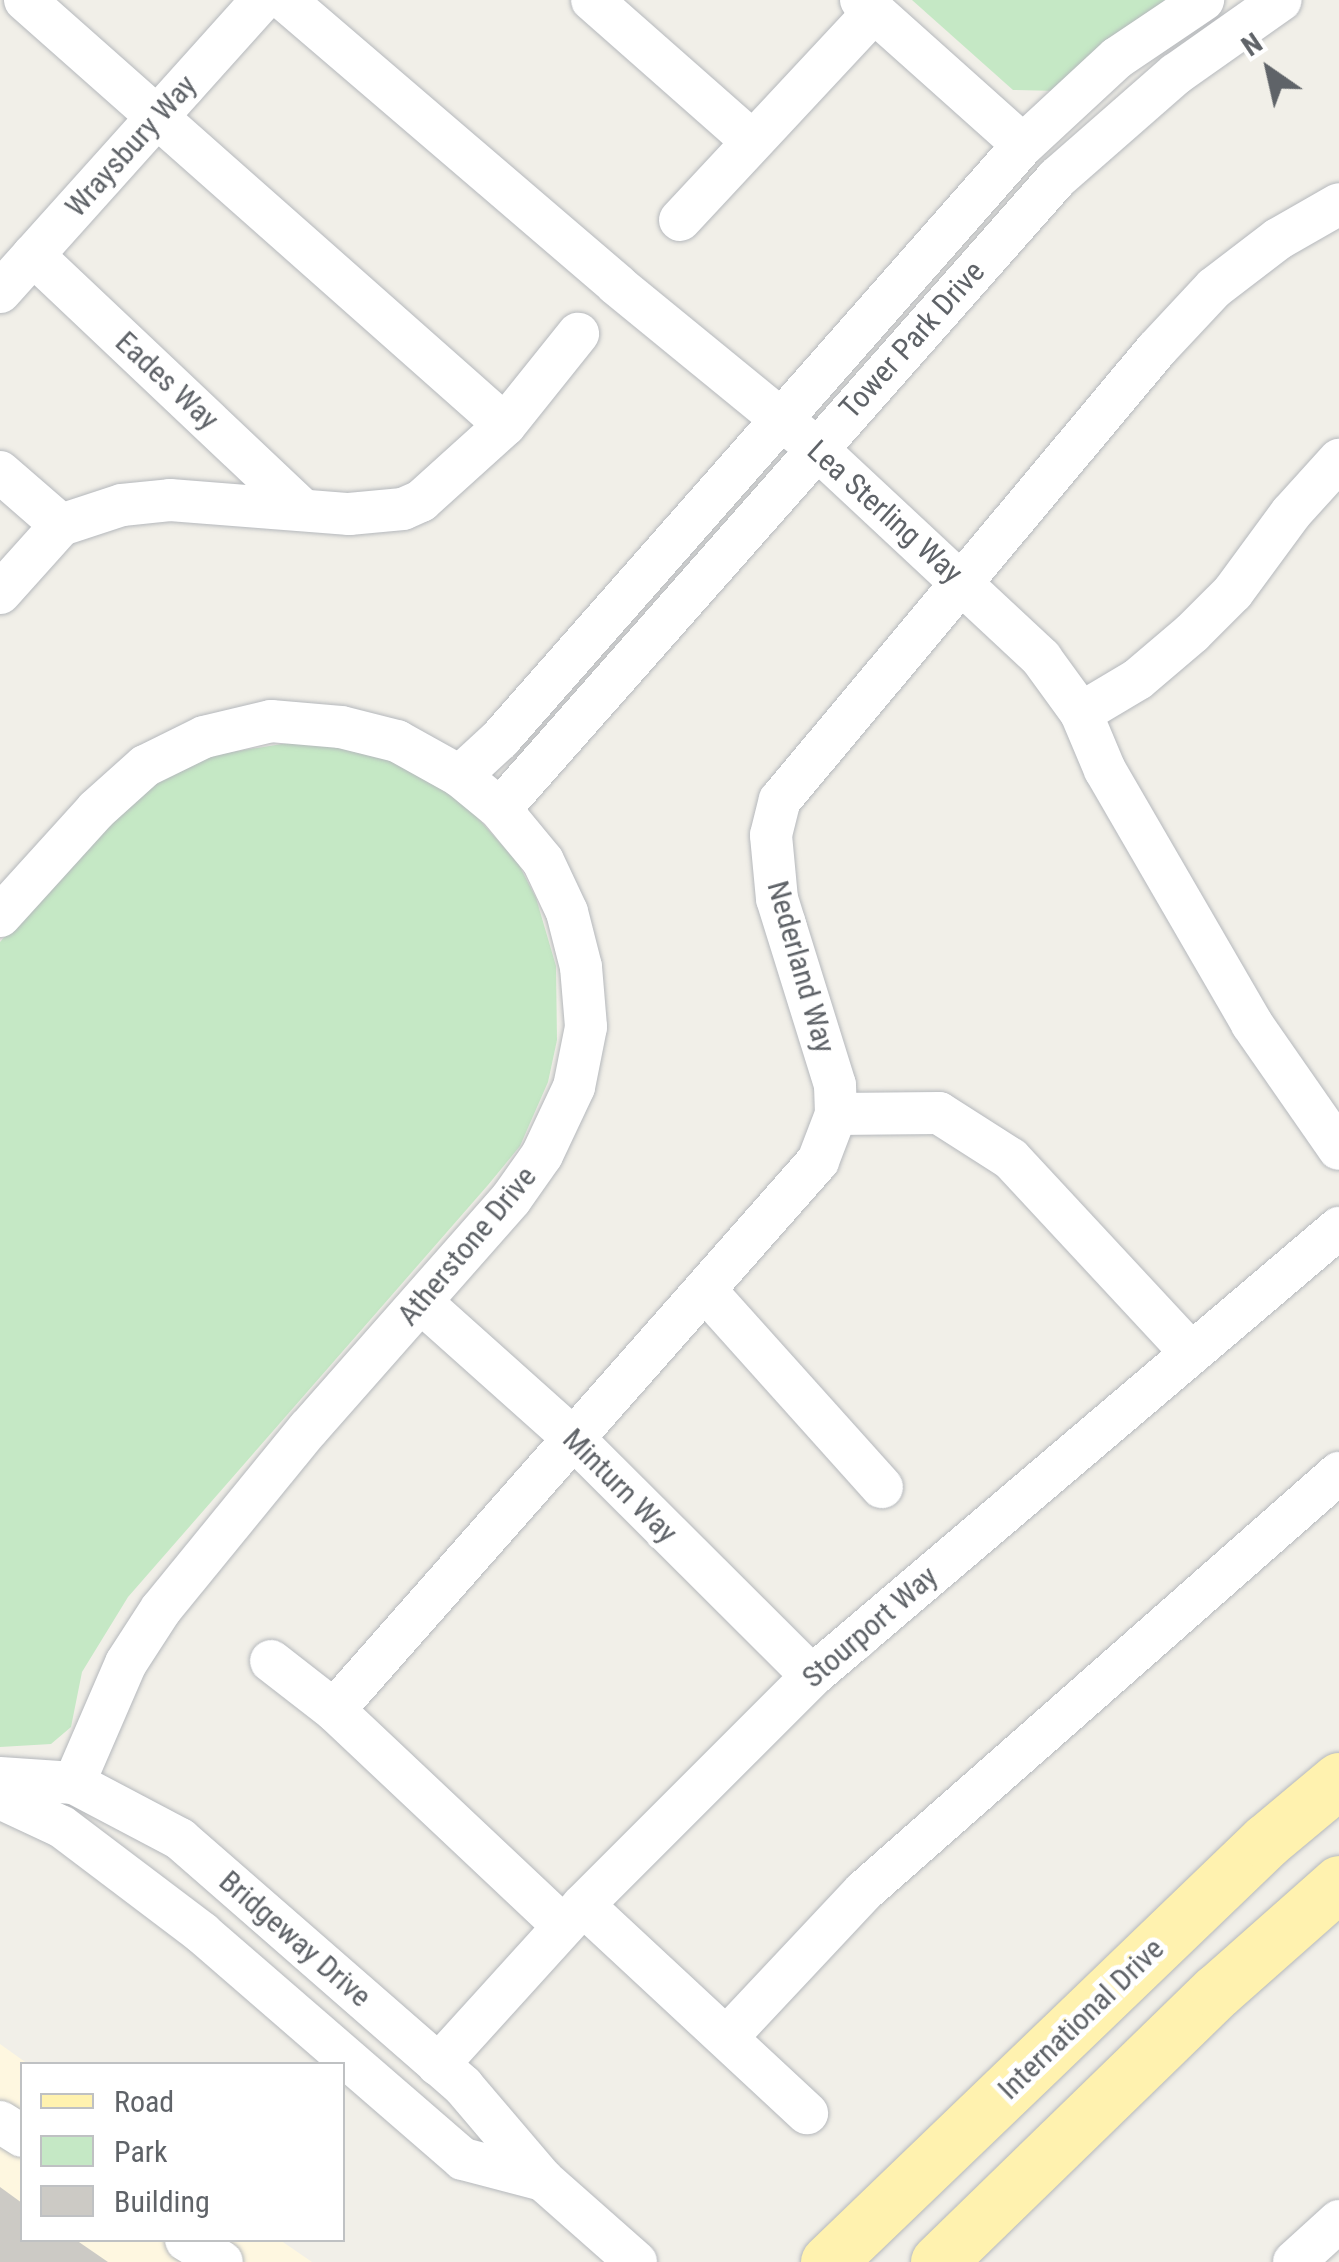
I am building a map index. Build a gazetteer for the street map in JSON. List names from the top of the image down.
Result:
{
  "streets": {
    "main road": ["International Drive"],
    "street": [
      "Wraysbury Way",
      "Tower Park Drive",
      "Eades Way",
      "Lea Sterling Way",
      "Nederland Way",
      "Atherstone Drive",
      "Minturn Way",
      "Stourport Way",
      "Bridgeway Drive"
    ]
  },
  "crossings": [
    ["Wraysbury Way", "Eades Way"],
    ["Tower Park Drive", "Lea Sterling Way"],
    ["Tower Park Drive", "Atherstone Drive"],
    ["Lea Sterling Way", "Nederland Way"],
    ["Nederland Way", "Minturn Way"],
    ["Atherstone Drive", "Minturn Way"],
    ["Atherstone Drive", "Bridgeway Drive"],
    ["Minturn Way", "Stourport Way"],
    ["Stourport Way", "Bridgeway Drive"]
  ],
  "legend": ["Road", "Park", "Building"],
  "north": "top left"
}
